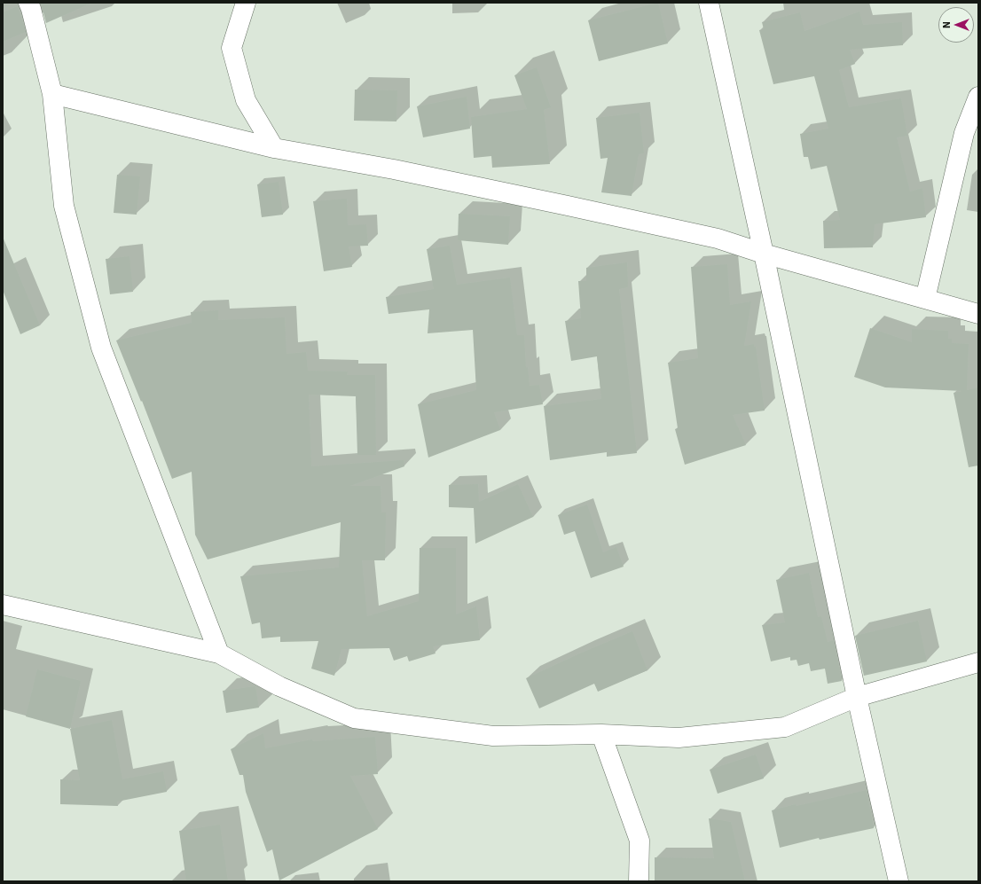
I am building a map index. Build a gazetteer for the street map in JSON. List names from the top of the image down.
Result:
{
  "north": "left"
}
